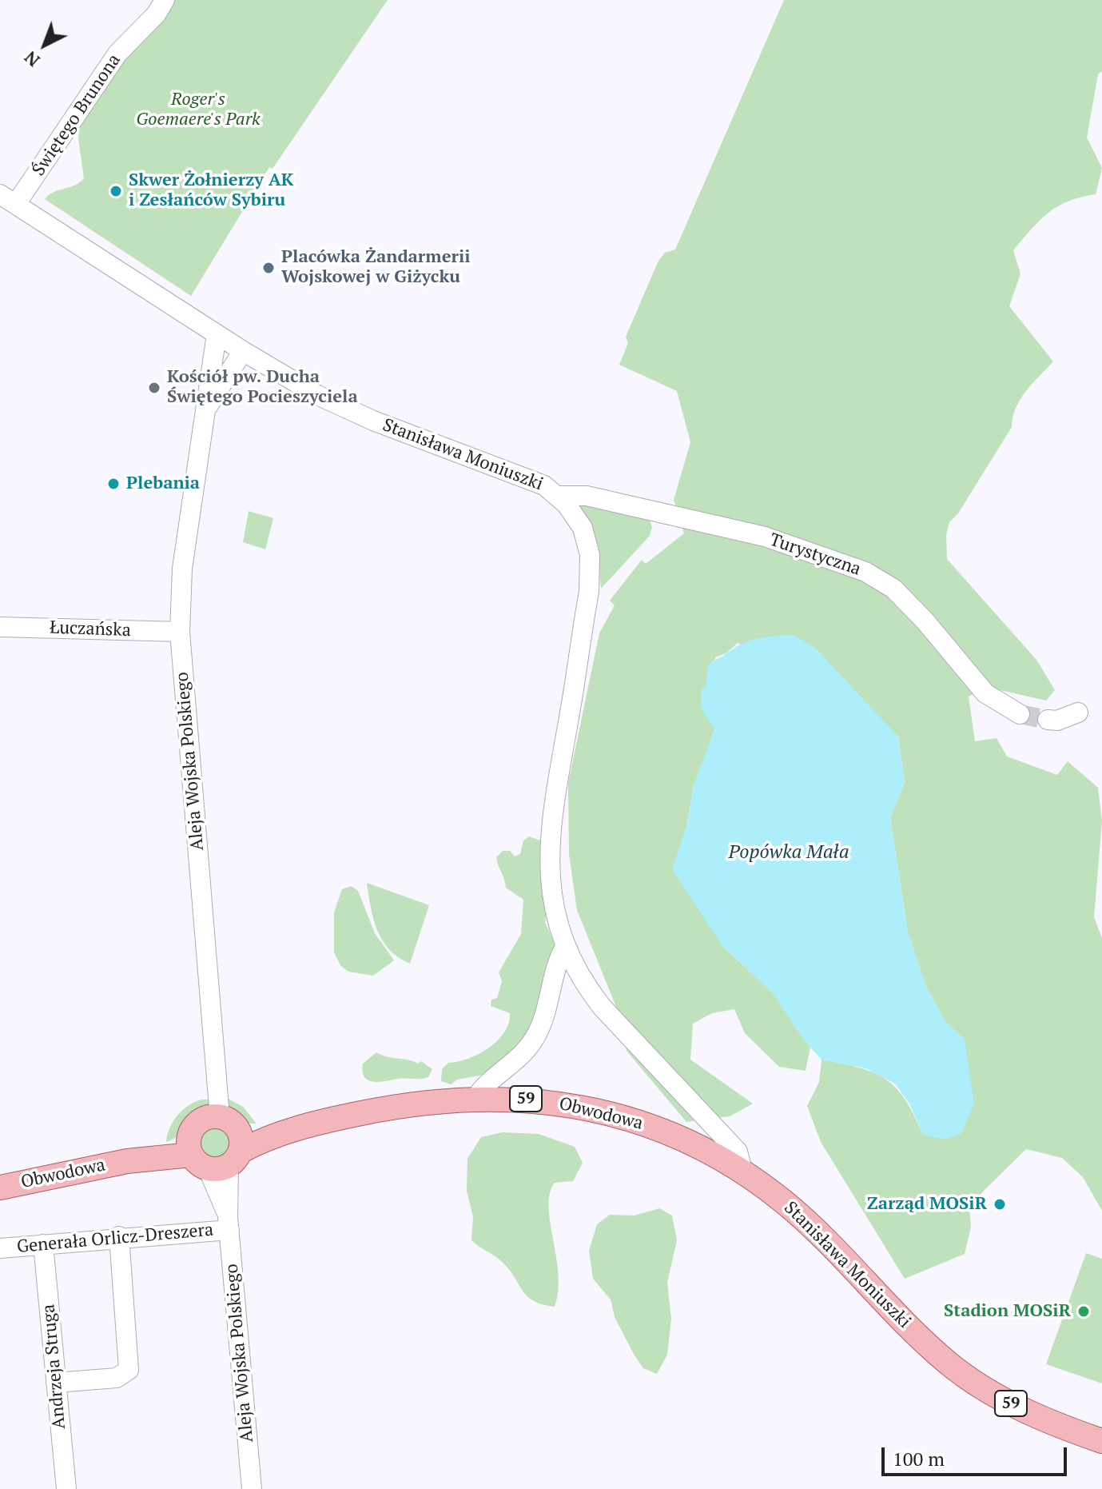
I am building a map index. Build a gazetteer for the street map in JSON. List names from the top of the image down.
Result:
{
  "streets": {
    "main road": ["Stanisława Moniuszki", "59", "Obwodowa"],
    "street": [
      "Świętego Brunona",
      "Turystyczna",
      "Łuczańska",
      "Aleja Wojska Polskiego",
      "Generała Orlicz-Dreszera",
      "Andrzeja Struga"
    ]
  },
  "crossings": [
    ["Świętego Brunona", "Stanisława Moniuszki"],
    ["Stanisława Moniuszki", "Turystyczna"],
    ["Stanisława Moniuszki", "Aleja Wojska Polskiego"],
    ["Stanisława Moniuszki", "Obwodowa"],
    ["Łuczańska", "Aleja Wojska Polskiego"],
    ["Aleja Wojska Polskiego", "Obwodowa"],
    ["Aleja Wojska Polskiego", "Generała Orlicz-Dreszera"],
    ["Generała Orlicz-Dreszera", "Andrzeja Struga"]
  ],
  "water": ["Popówka Mała"],
  "parks": ["Roger's Goemaere's Park"],
  "places": [
    "Skwer Żołnierzy AK i Zesłańców Sybiru",
    "Placówka Żandarmerii Wojskowej w Giżycku",
    "Kościół pw. Ducha Świętego Pocieszyciela",
    "Plebania",
    "Zarząd MOSiR",
    "Stadion MOSiR"
  ],
  "scale_bar": "100 m",
  "north": "bottom left"
}
